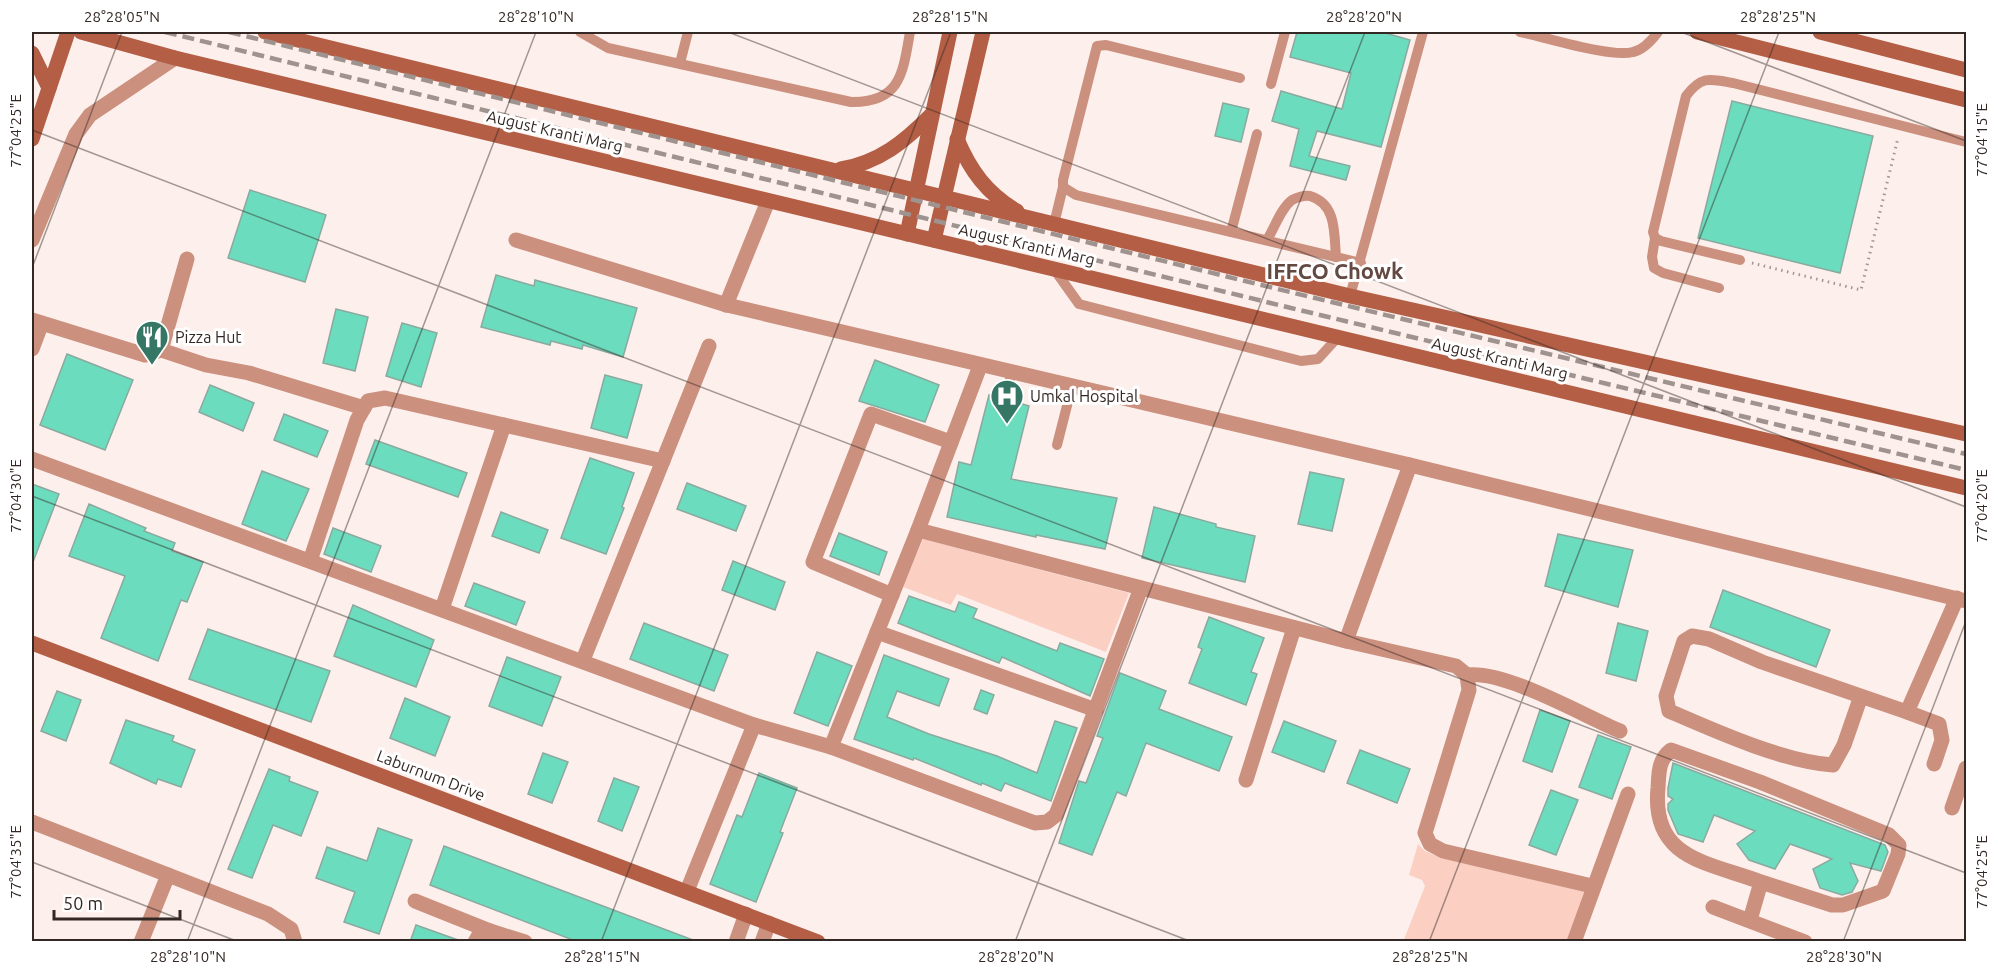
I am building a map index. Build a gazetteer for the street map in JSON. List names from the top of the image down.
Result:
{
  "streets": {
    "main road": ["August Kranti Marg", "Laburnum Drive"]
  },
  "districts": ["IFFCO Chowk"],
  "places": {
    "restaurant": ["Pizza Hut"],
    "hospital": ["Umkal Hospital"]
  },
  "scale_bar": "50 m",
  "coordinates": [
    "28°28'05\"N",
    "28°28'10\"N",
    "28°28'15\"N",
    "28°28'20\"N",
    "28°28'25\"N",
    "77°04'25\"E",
    "77°04'15\"E",
    "77°04'30\"E",
    "77°04'20\"E",
    "77°04'35\"E",
    "28°28'30\"N"
  ]
}
